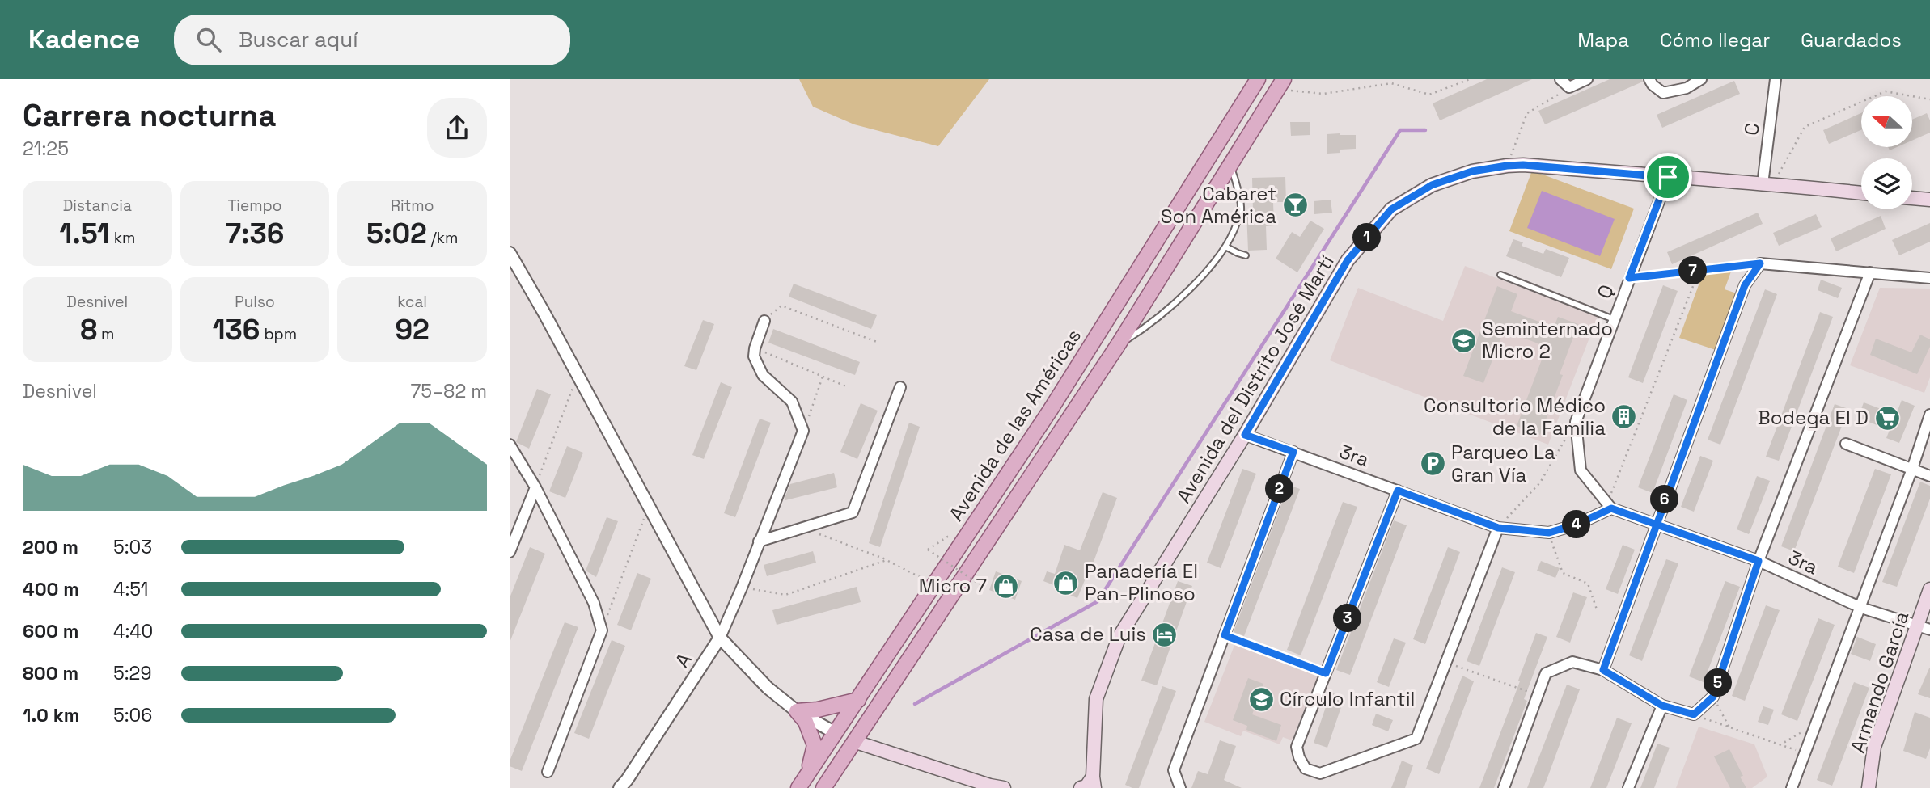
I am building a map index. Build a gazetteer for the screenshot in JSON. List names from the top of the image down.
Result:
{
  "streets": {
    "main road": ["Avenida del Distrito José Martí", "Avenida de las Américas", "Armando García"],
    "street": [
      "C",
      "Q",
      "3ra",
      "A"
    ]
  },
  "crossings": [
    ["C", "Avenida del Distrito José Martí"],
    ["Q", "Avenida del Distrito José Martí"],
    ["Q", "3ra"],
    ["Avenida del Distrito José Martí", "3ra"],
    ["3ra", "Armando García"]
  ],
  "places": {
    "bar": ["Cabaret Son América"],
    "school or university": ["Seminternado Micro 2", "Círculo Infantil"],
    "building": ["Consultorio Médico de la Familia"],
    "supermarket": ["Bodega El D"],
    "parking": ["Parqueo La Gran Vía"],
    "shop": ["Panadería El Pan-Plinoso", "Micro 7"],
    "hotel": ["Casa de Luis"]
  },
  "north": "left",
  "page": {
    "header": "Kadence",
    "search": "Buscar aquí",
    "nav": ["Mapa", "Cómo llegar", "Guardados"],
    "heading": ["Carrera nocturna", "21:25"],
    "stats": [
      ["Distancia", "1.51 km"],
      ["Tiempo", "7:36"],
      ["Ritmo", "5:02 /km"],
      ["Desnivel", "8 m"],
      ["Pulso", "136 bpm"],
      ["kcal", "92"]
    ],
    "pins": [
      "1",
      "7",
      "2",
      "6",
      "4",
      "3",
      "5"
    ],
    "chart": ["Desnivel", "75–82 m"],
    "list": [
      {
        "name": "200 m",
        "note": "5:03"
      },
      {
        "name": "400 m",
        "note": "4:51"
      },
      {
        "name": "600 m",
        "note": "4:40"
      },
      {
        "name": "800 m",
        "note": "5:29"
      },
      {
        "name": "1.0 km",
        "note": "5:06"
      }
    ]
  }
}
